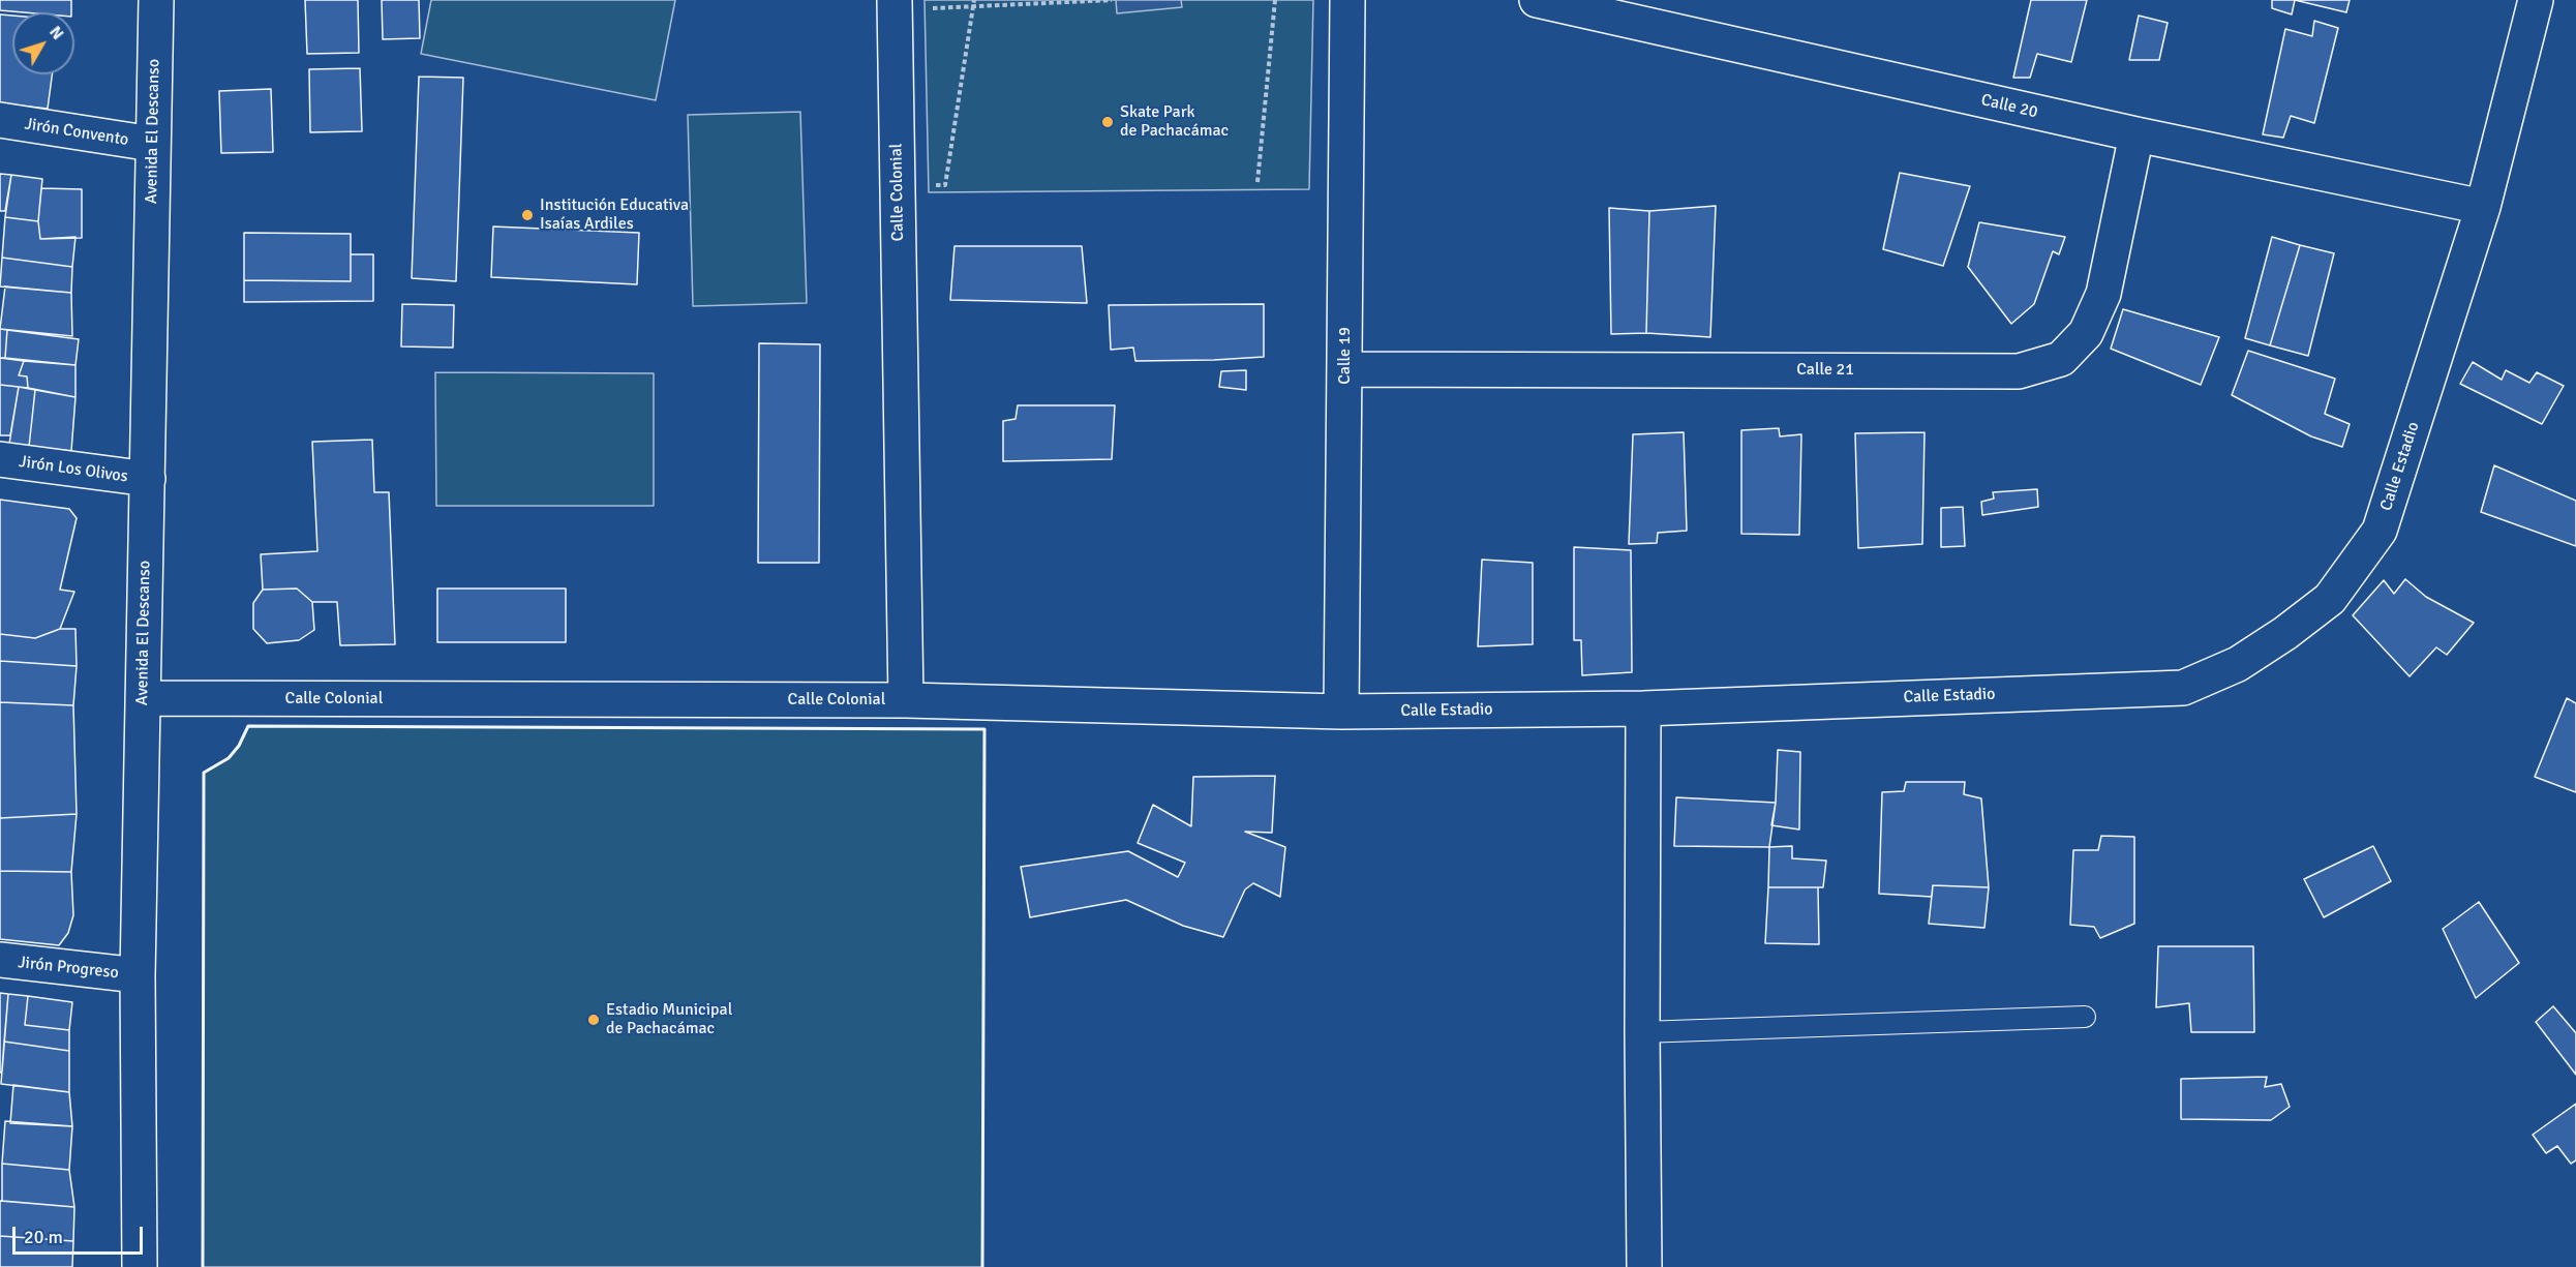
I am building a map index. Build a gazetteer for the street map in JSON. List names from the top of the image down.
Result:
{
  "streets": {
    "street": [
      "Calle 20",
      "Avenida El Descanso",
      "Jirón Convento",
      "Calle Colonial",
      "Calle 19",
      "Calle 21",
      "Calle Estadio",
      "Jirón Los Olivos",
      "Jirón Progreso"
    ]
  },
  "crossings": [
    ["Calle 20", "Calle 21"],
    ["Calle 20", "Calle Estadio"],
    ["Avenida El Descanso", "Jirón Convento"],
    ["Avenida El Descanso", "Calle Colonial"],
    ["Avenida El Descanso", "Jirón Los Olivos"],
    ["Avenida El Descanso", "Jirón Progreso"],
    ["Calle Colonial", "Calle Estadio"],
    ["Calle 19", "Calle 21"],
    ["Calle 19", "Calle Estadio"]
  ],
  "places": ["Skate Park de Pachacámac", "Institución Educativa Isaías Ardiles", "Estadio Municipal de Pachacámac"],
  "scale_bar": "20 m",
  "north": "top right"
}
